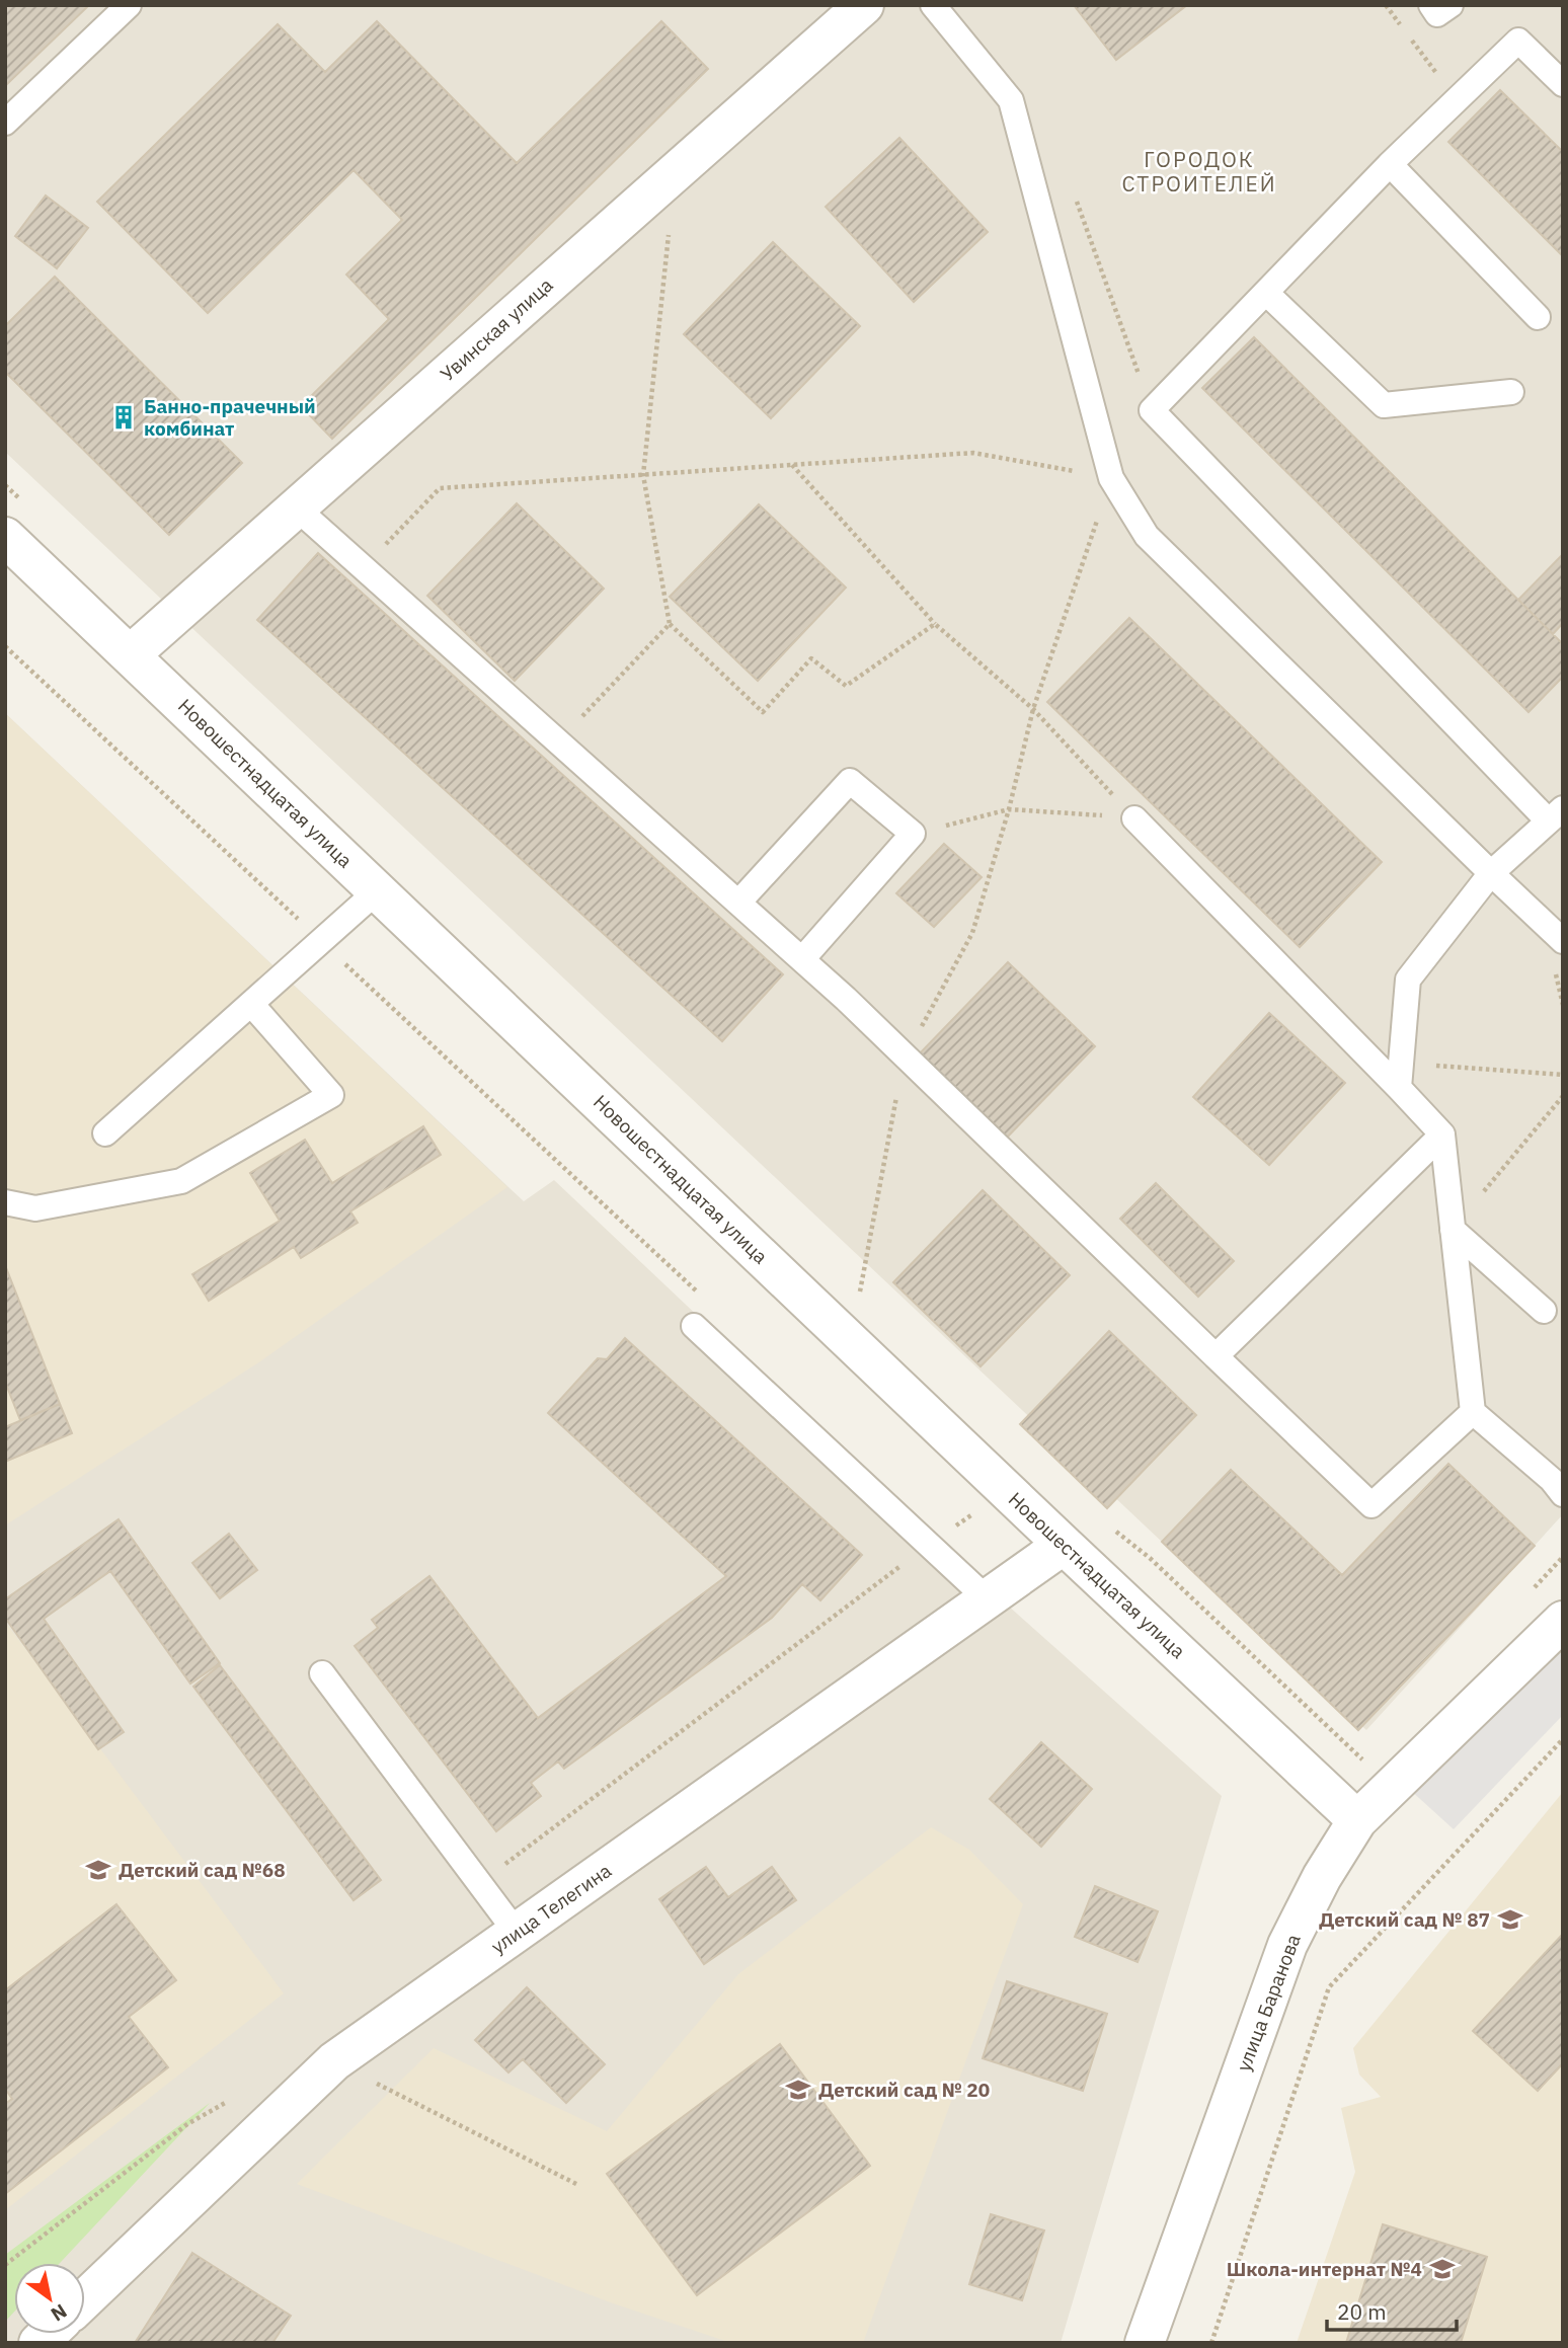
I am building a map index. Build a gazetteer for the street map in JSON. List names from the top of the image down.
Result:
{
  "streets": {
    "street": [
      "Увинская улица",
      "Новошестнадцатая улица",
      "улица Телегина",
      "улица Баранова"
    ]
  },
  "crossings": [
    ["Увинская улица", "Новошестнадцатая улица"],
    ["Новошестнадцатая улица", "улица Телегина"],
    ["Новошестнадцатая улица", "улица Баранова"]
  ],
  "districts": ["ГОРОДОК СТРОИТЕЛЕЙ"],
  "places": {
    "building": ["Банно-прачечный комбинат"],
    "school or university": [
      "Детский сад №68",
      "Детский сад № 87",
      "Детский сад № 20",
      "Школа-интернат №4"
    ]
  },
  "scale_bar": "20 m",
  "north": "bottom right"
}
